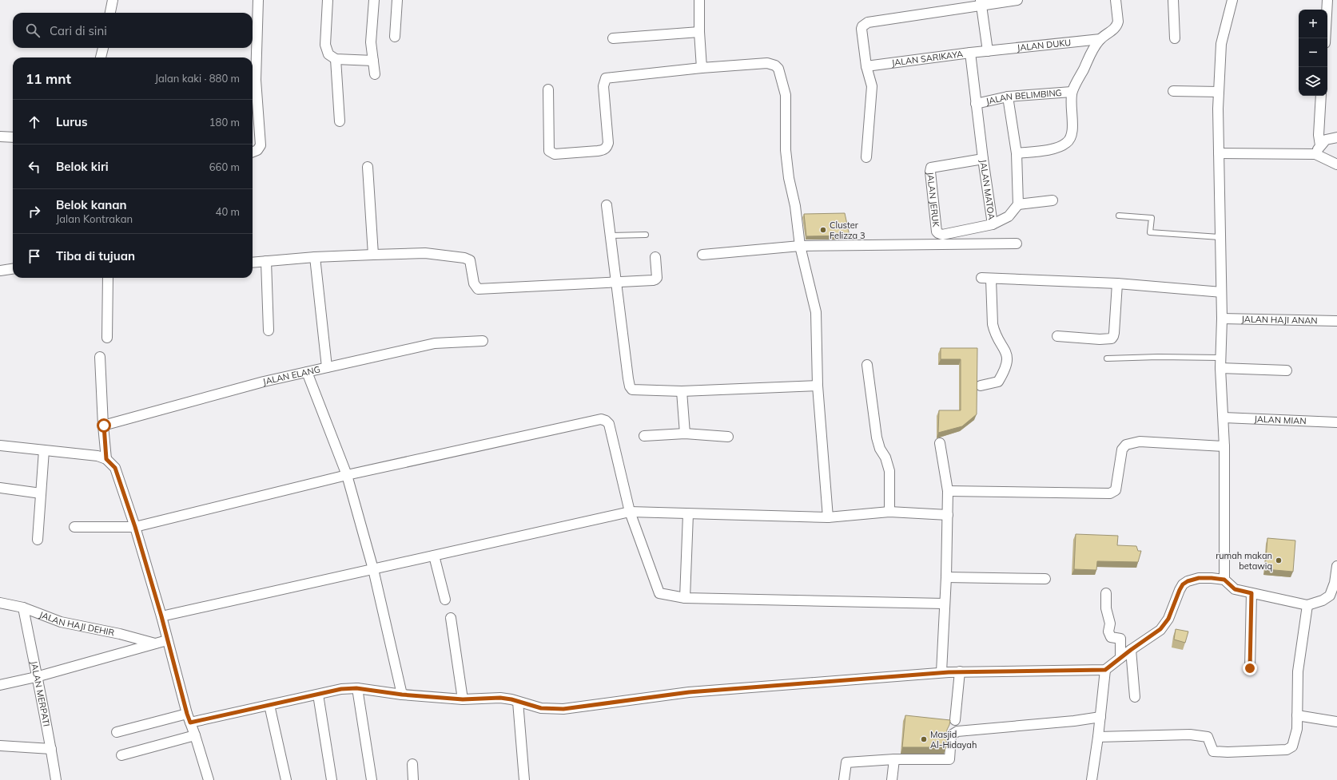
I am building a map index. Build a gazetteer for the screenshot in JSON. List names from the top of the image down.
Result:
{
  "streets": {
    "street": [
      "JALAN DUKU",
      "JALAN SARIKAYA",
      "JALAN BELIMBING",
      "JALAN MATOA",
      "JALAN JERUK",
      "JALAN HAJI ANAN",
      "JALAN ELANG",
      "JALAN MIAN",
      "JALAN HAJI DEHIR",
      "JALAN MERPATI"
    ]
  },
  "crossings": [
    ["JALAN DUKU", "JALAN SARIKAYA"],
    ["JALAN SARIKAYA", "JALAN MATOA"],
    ["JALAN BELIMBING", "JALAN MATOA"],
    ["JALAN MATOA", "JALAN JERUK"],
    ["JALAN HAJI DEHIR", "JALAN MERPATI"]
  ],
  "places": ["Cluster Felizza 3", "rumah makan betawiq", "Masjid Al-Hidayah"],
  "page": {
    "map_buttons": ["+", "−"],
    "search": "Cari di sini",
    "heading": ["11 mnt", "Jalan kaki · 880 m"],
    "list": [
      ["Lurus", "180 m"],
      ["Belok kiri", "660 m"],
      ["Belok kanan", "Jalan Kontrakan", "40 m"],
      "Tiba di tujuan"
    ]
  }
}
